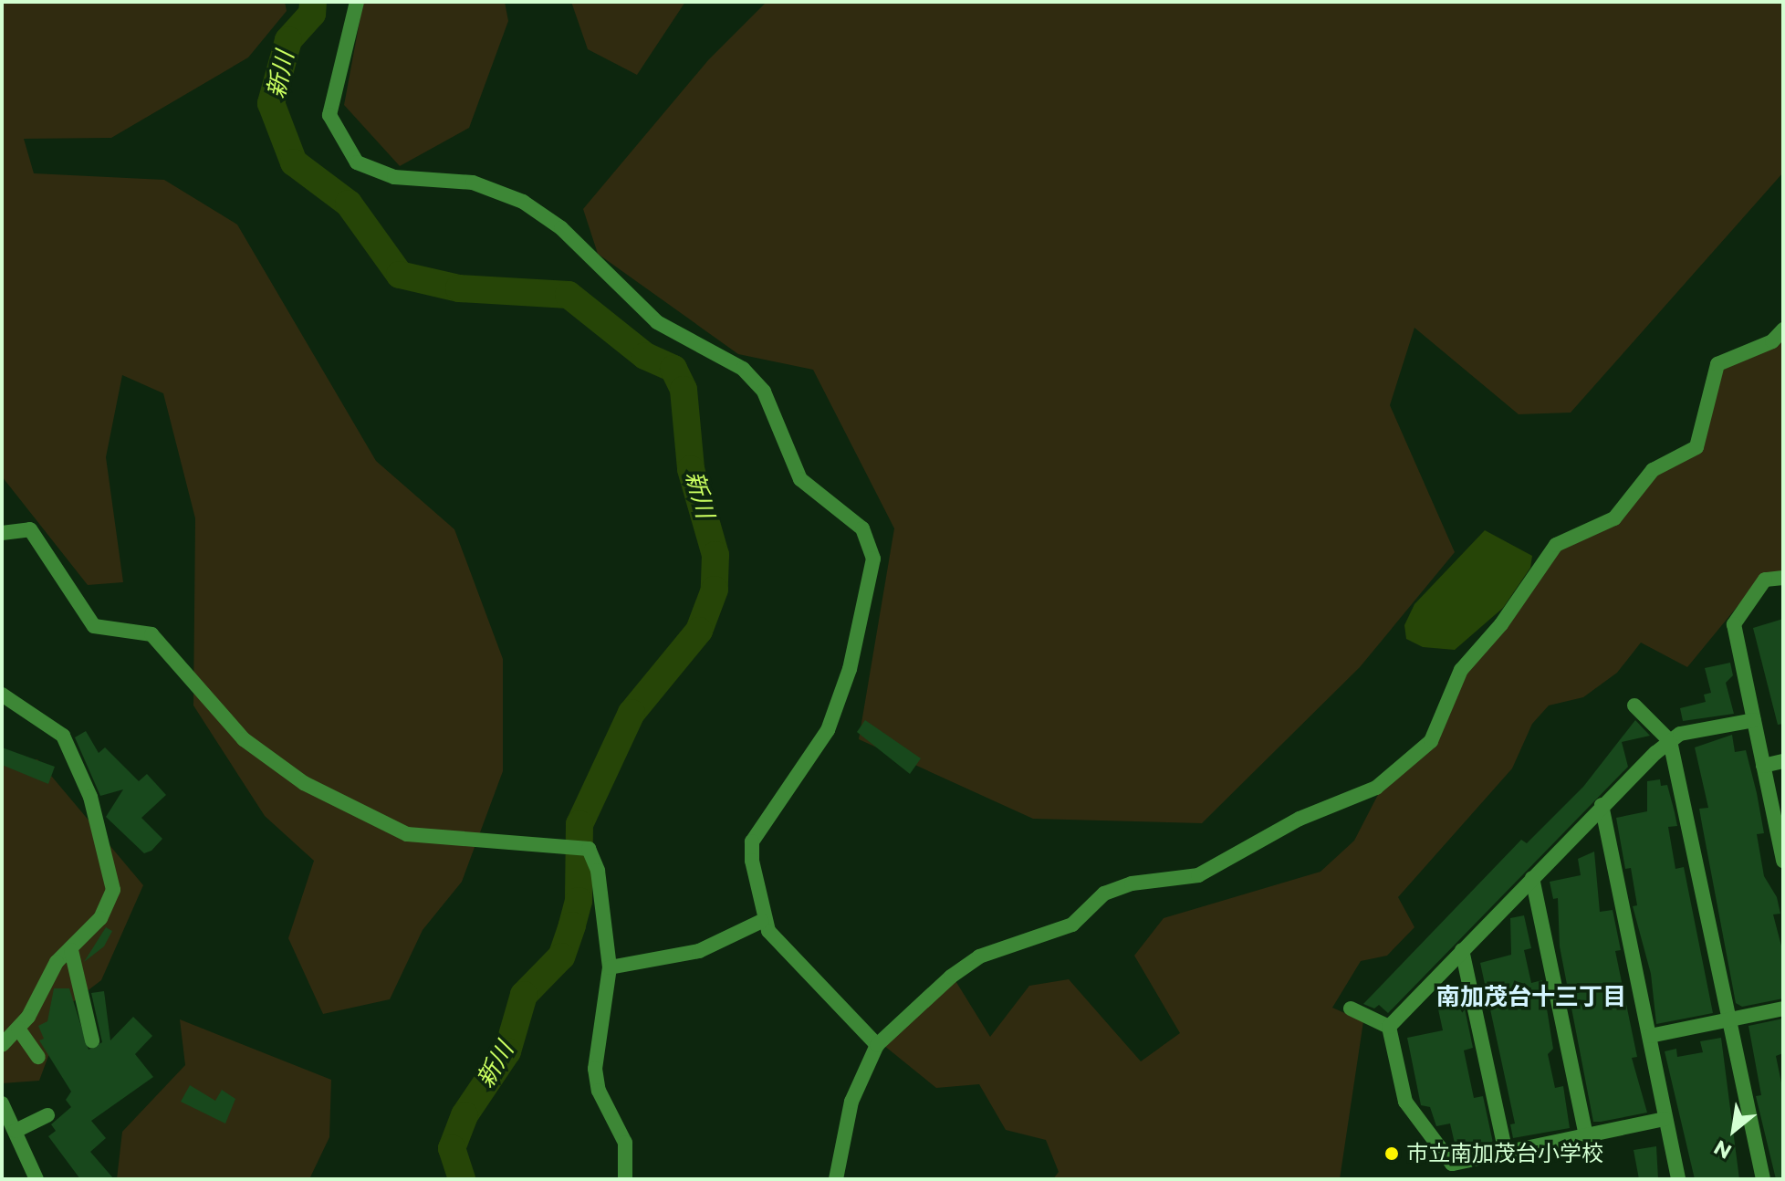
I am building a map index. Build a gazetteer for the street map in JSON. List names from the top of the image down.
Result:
{
  "districts": ["南加茂台十三丁目"],
  "water": ["新川"],
  "places": ["市立南加茂台小学校"],
  "north": "bottom left"
}
